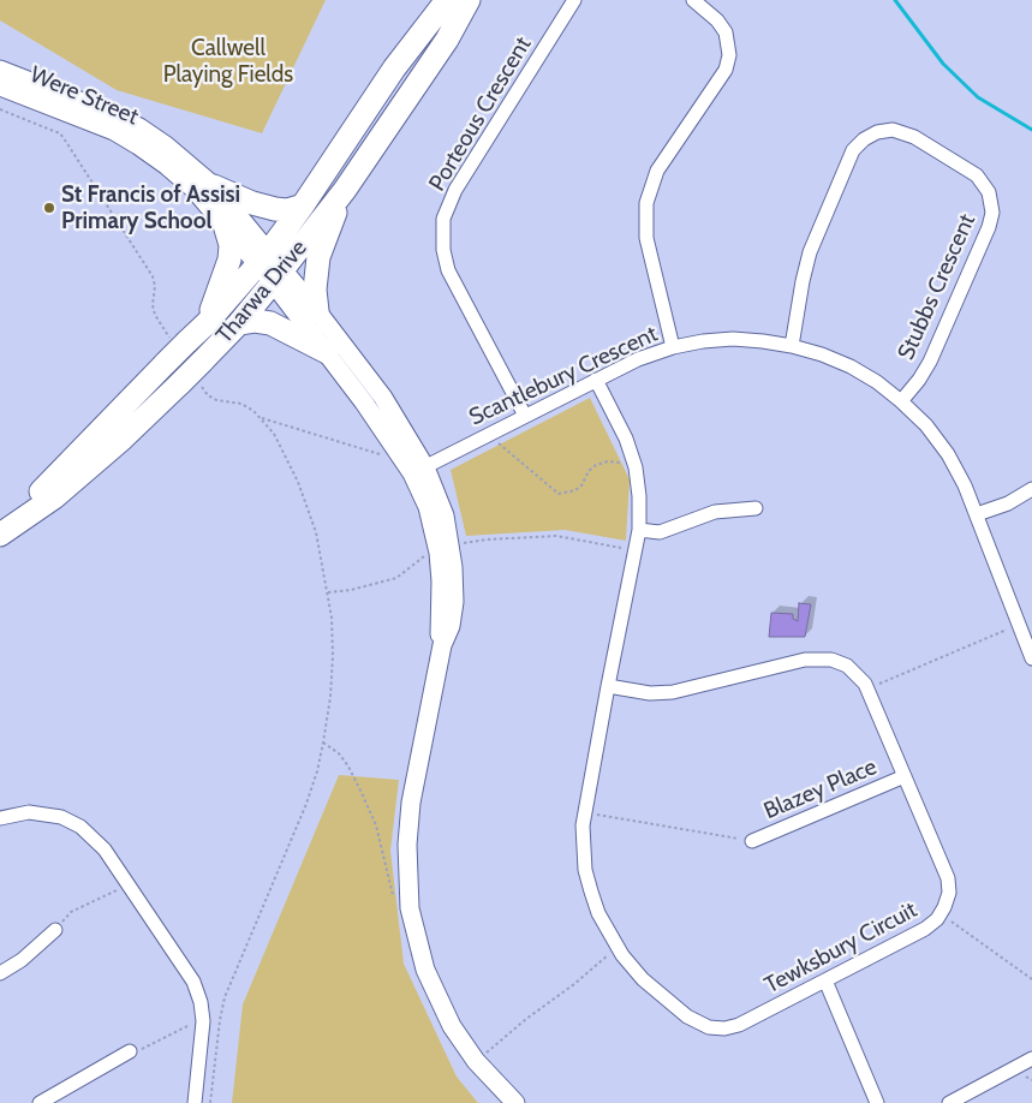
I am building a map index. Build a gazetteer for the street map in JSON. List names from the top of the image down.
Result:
{
  "streets": {
    "main road": ["Tharwa Drive"],
    "street": [
      "Were Street",
      "Porteous Crescent",
      "Stubbs Crescent",
      "Scantlebury Crescent",
      "Blazey Place",
      "Tewksbury Circuit"
    ]
  },
  "crossings": [
    ["Were Street", "Tharwa Drive"],
    ["Porteous Crescent", "Scantlebury Crescent"],
    ["Stubbs Crescent", "Scantlebury Crescent"],
    ["Scantlebury Crescent", "Tewksbury Circuit"],
    ["Blazey Place", "Tewksbury Circuit"]
  ],
  "parks": ["Callwell Playing Fields"],
  "places": ["St Francis of Assisi Primary School"]
}
